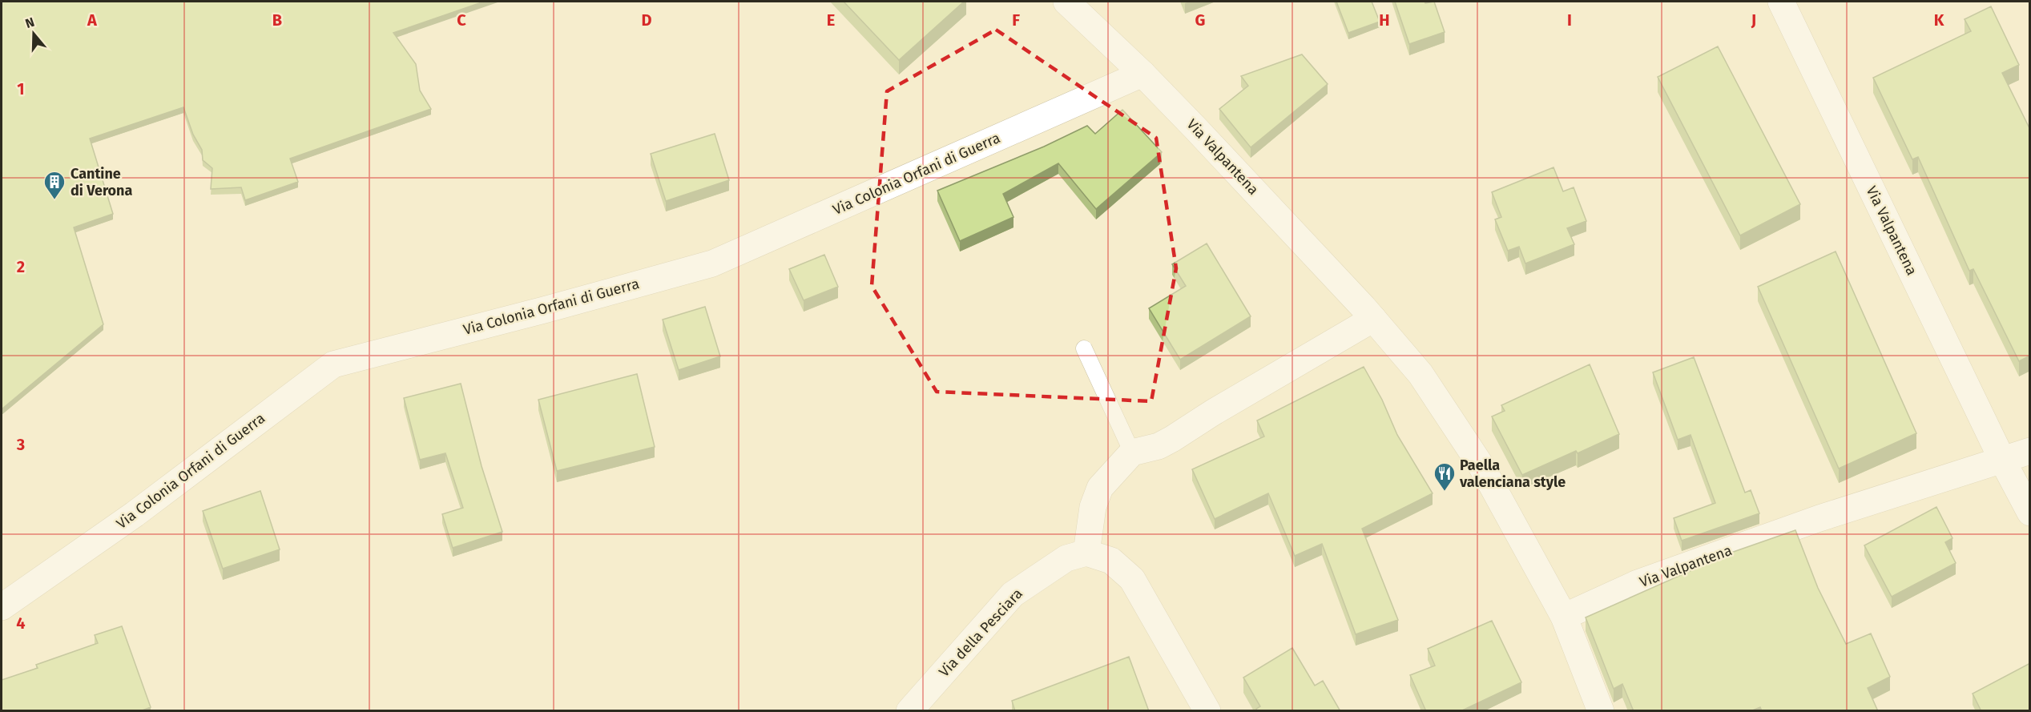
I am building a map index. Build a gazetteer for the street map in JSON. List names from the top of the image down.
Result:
{
  "streets": {
    "street": ["Via Valpantena", "Via Colonia Orfani di Guerra", "Via della Pesciara"]
  },
  "crossings": [
    ["Via Valpantena", "Via Colonia Orfani di Guerra"]
  ],
  "places": {
    "building": ["Cantine di Verona"],
    "restaurant": ["Paella valenciana style"]
  },
  "north": "top",
  "grid": {
    "columns": [
      "A",
      "B",
      "C",
      "D",
      "E",
      "F",
      "G",
      "H",
      "I",
      "J",
      "K"
    ],
    "rows": [
      "1",
      "2",
      "3",
      "4"
    ]
  }
}
